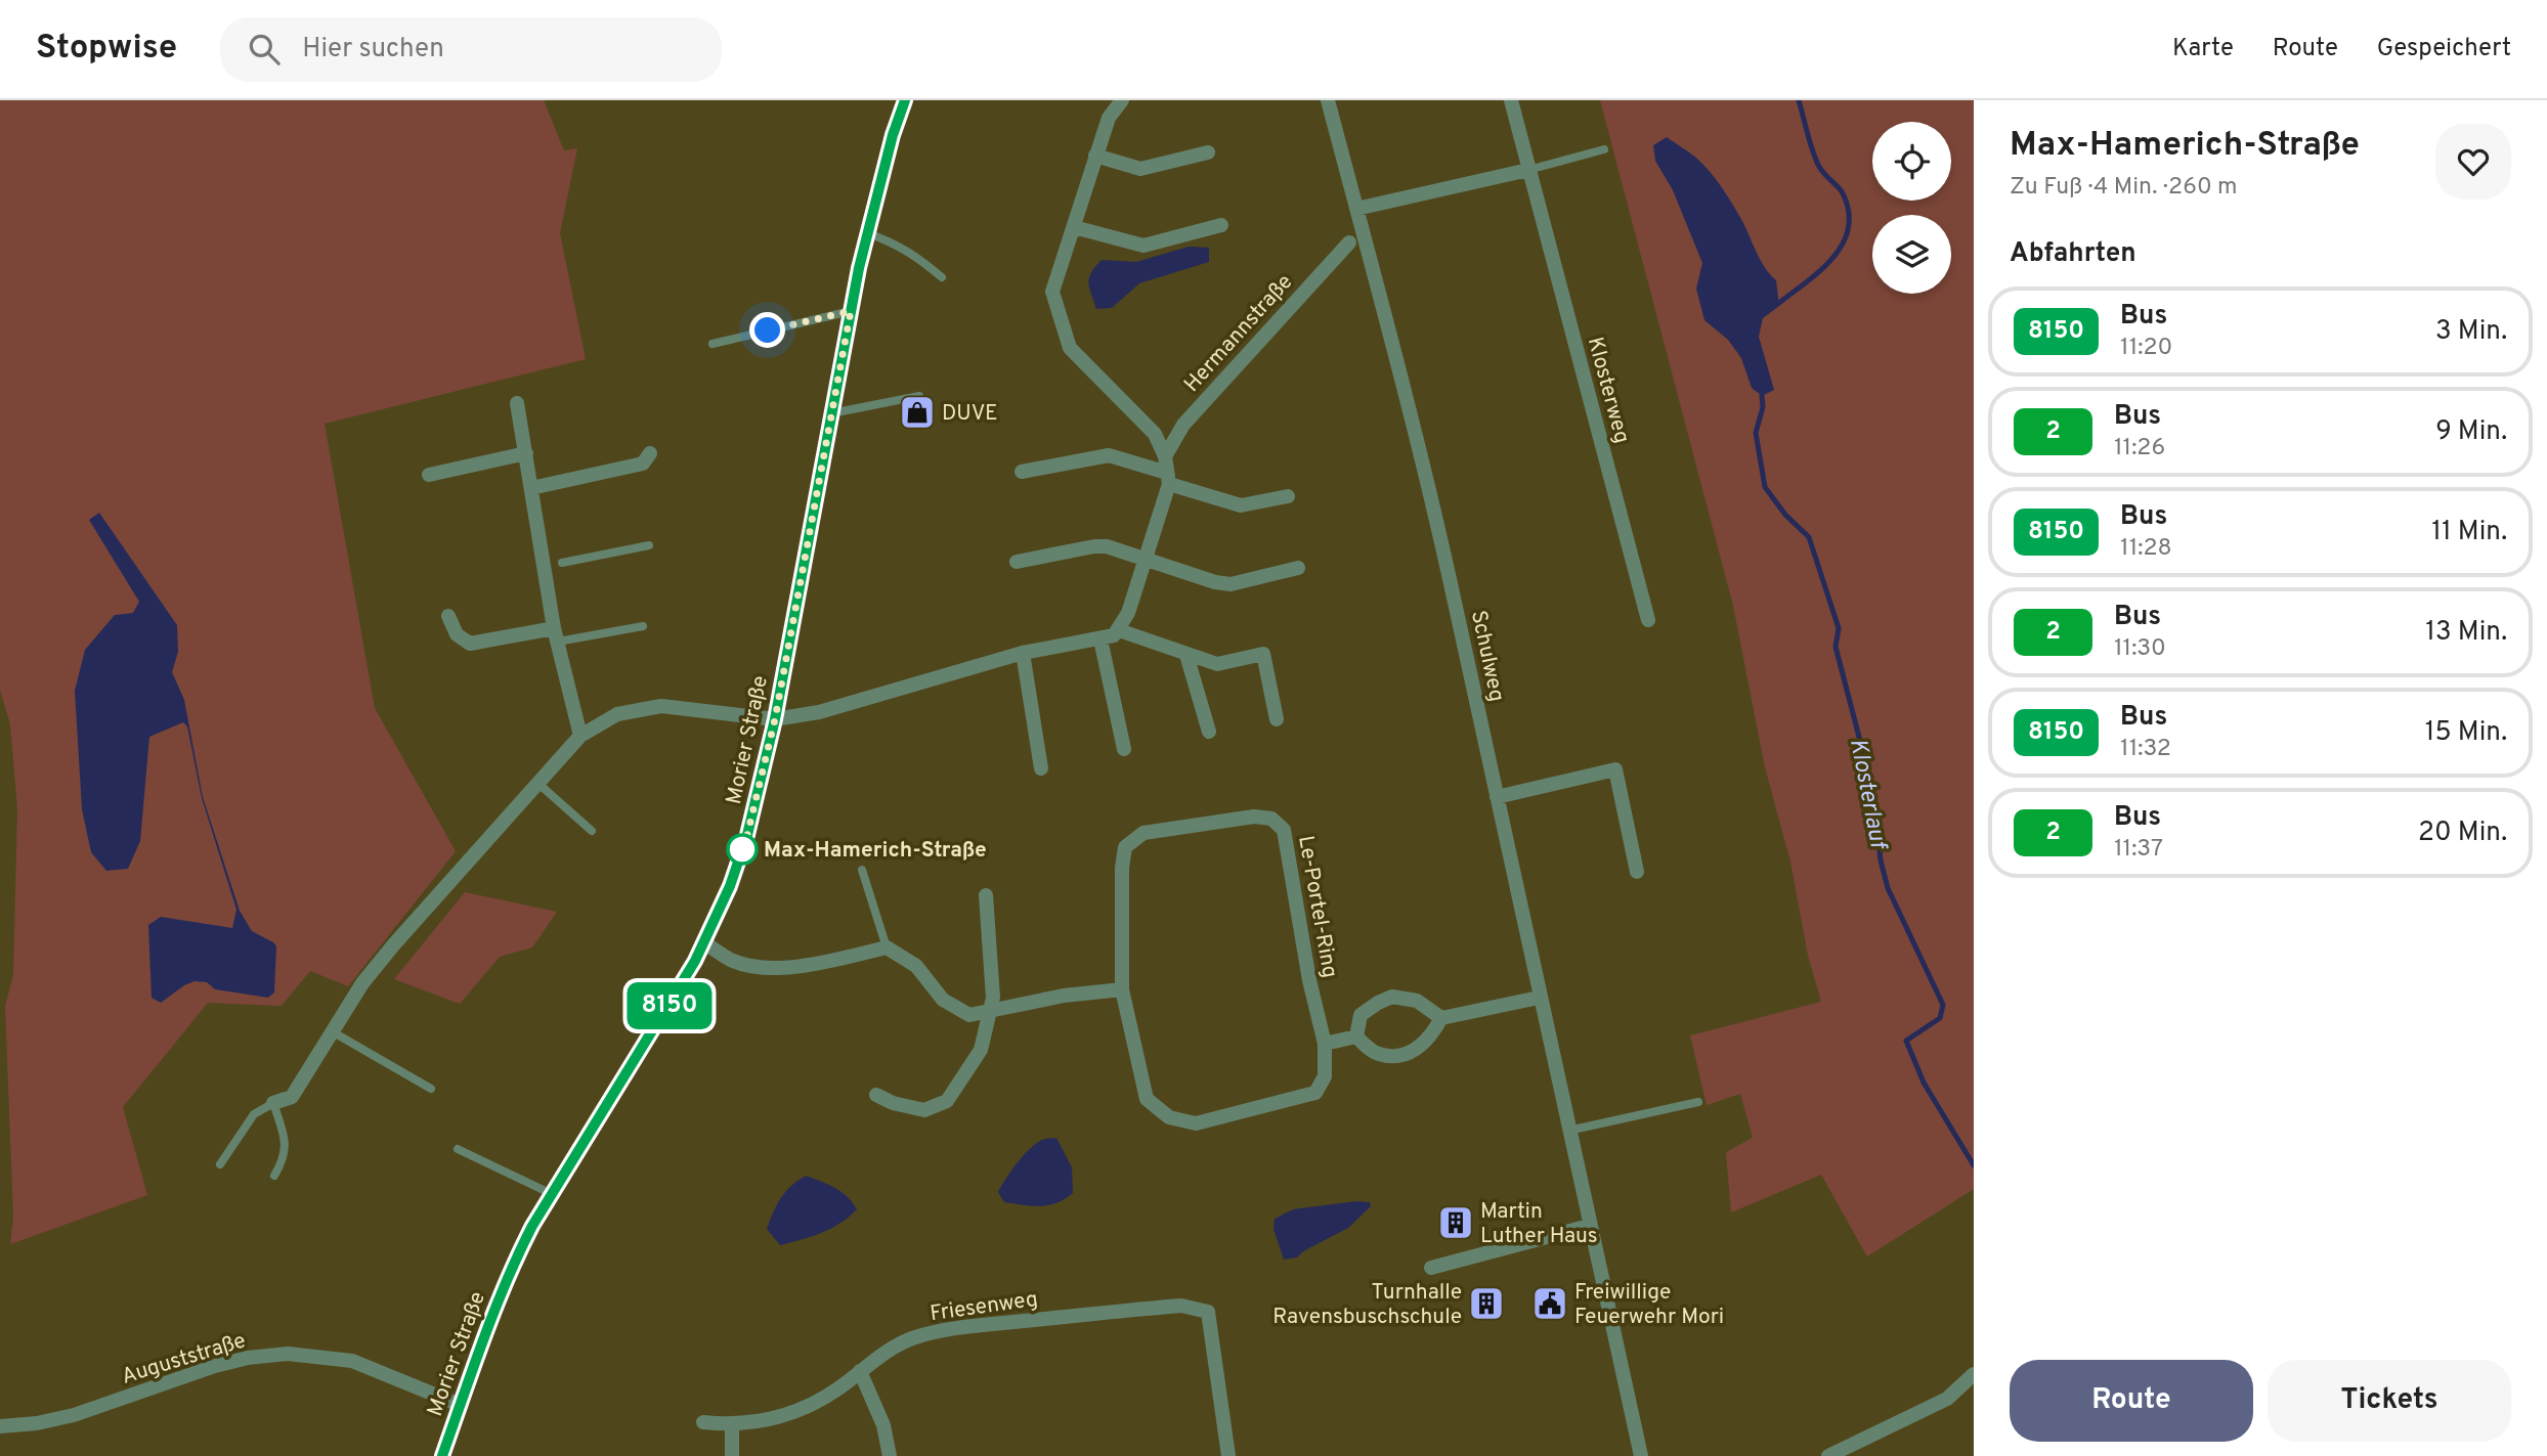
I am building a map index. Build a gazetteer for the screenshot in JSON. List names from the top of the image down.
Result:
{
  "streets": {
    "main road": ["Morier Straße"],
    "street": [
      "Hermannstraße",
      "Klosterweg",
      "Schulweg",
      "Le-Portel-Ring",
      "Friesenweg",
      "Auguststraße"
    ]
  },
  "crossings": [
    ["Morier Straße", "Auguststraße"]
  ],
  "water": ["Klosterlauf"],
  "places": {
    "shop": ["DUVE"],
    "other": ["Max-Hamerich-Straße"],
    "building": ["Martin Luther Haus", "Turnhalle Ravensbuschschule"],
    "public building": ["Freiwillige Feuerwehr Mori"]
  },
  "lines": ["bus line 8150"],
  "page": {
    "header": "Stopwise",
    "search": "Hier suchen",
    "nav": ["Karte", "Route", "Gespeichert"],
    "on_map": "8150",
    "heading": [
      ["Max-Hamerich-Straße", "Zu Fuß · 4 Min. · 260 m"],
      "Abfahrten"
    ],
    "list": [
      {
        "mark": "8150",
        "name": "Bus",
        "note": "11:20",
        "value": "3 Min."
      },
      {
        "mark": "2",
        "name": "Bus",
        "note": "11:26",
        "value": "9 Min."
      },
      {
        "mark": "8150",
        "name": "Bus",
        "note": "11:28",
        "value": "11 Min."
      },
      {
        "mark": "2",
        "name": "Bus",
        "note": "11:30",
        "value": "13 Min."
      },
      {
        "mark": "8150",
        "name": "Bus",
        "note": "11:32",
        "value": "15 Min."
      },
      {
        "mark": "2",
        "name": "Bus",
        "note": "11:37",
        "value": "20 Min."
      }
    ],
    "buttons": ["Route", "Tickets"]
  }
}
